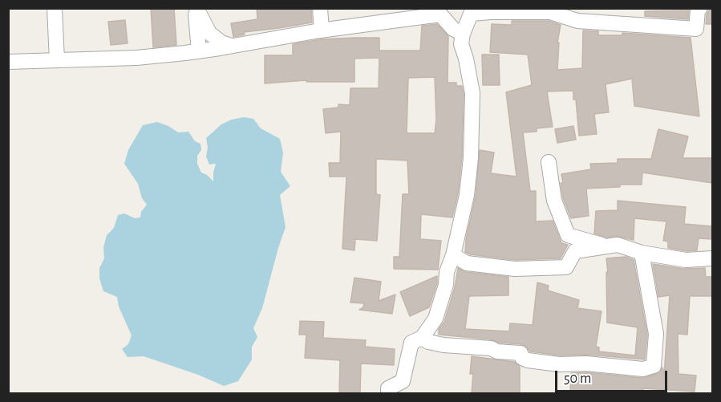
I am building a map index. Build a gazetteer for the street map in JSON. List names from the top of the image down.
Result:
{
  "scale_bar": "50 m"
}
